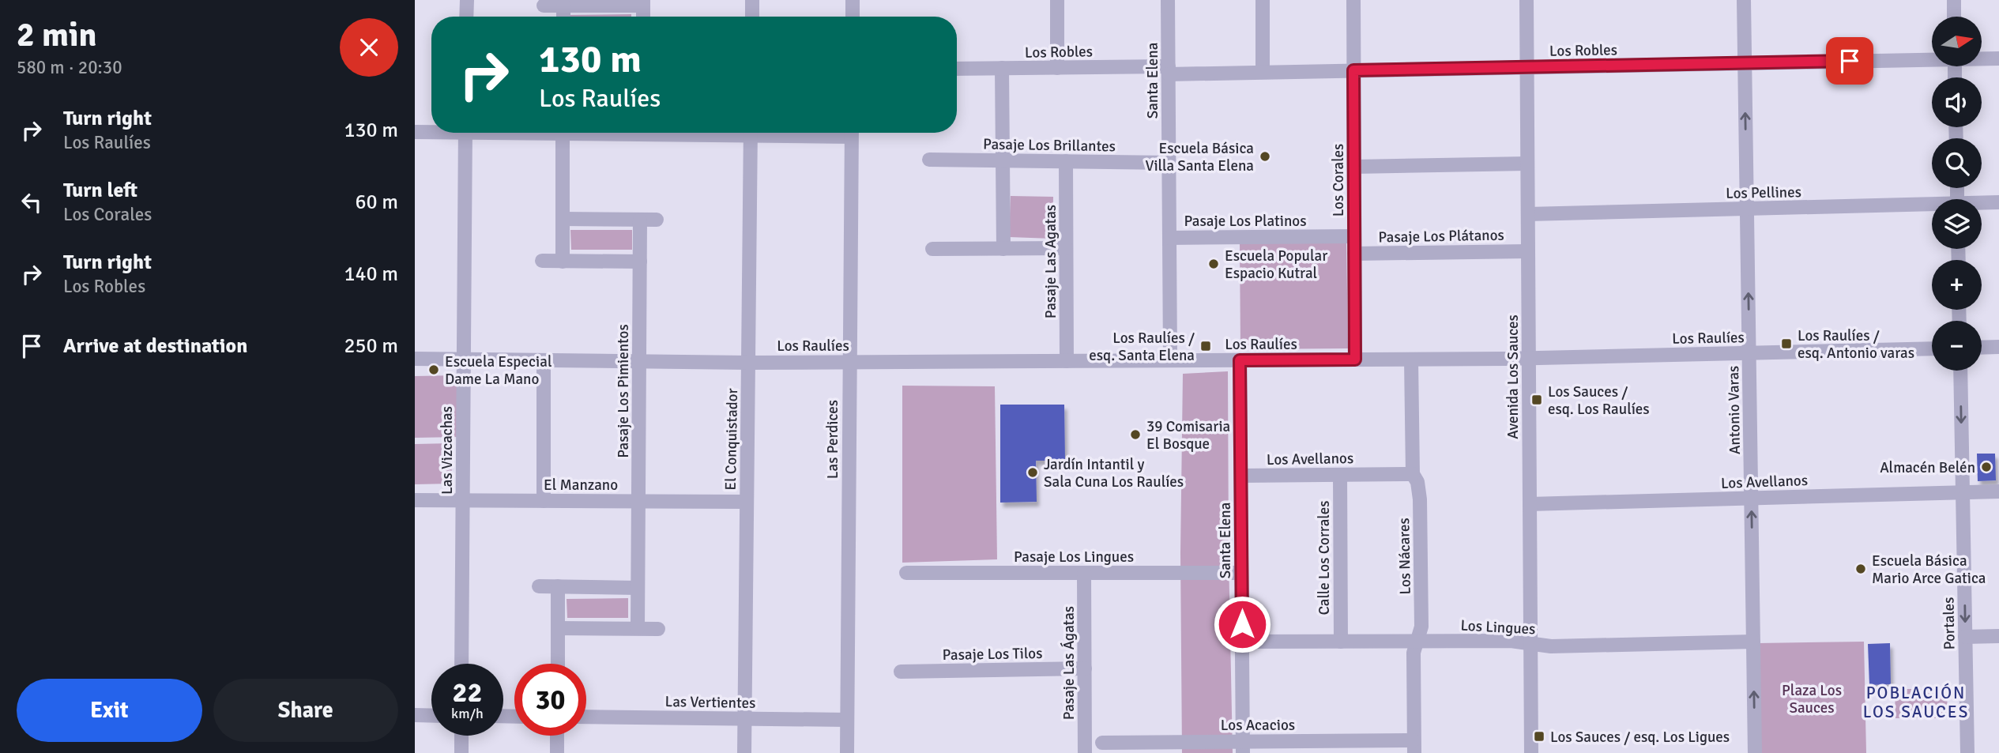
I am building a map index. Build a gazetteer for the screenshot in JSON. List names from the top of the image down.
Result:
{
  "streets": {
    "street": [
      "Los Robles",
      "Santa Elena",
      "Pasaje Los Brillantes",
      "Los Corales",
      "Los Pellines",
      "Pasaje Los Platinos",
      "Pasaje Los Plátanos",
      "Pasaje Las Agatas",
      "Los Raulíes",
      "Avenida Los Sauces",
      "Pasaje Los Pimientos",
      "Antonio Varas",
      "El Conquistador",
      "Las Perdices",
      "Las Vizcachas",
      "Los Avellanos",
      "El Manzano",
      "Pasaje Los Lingues",
      "Los Nácares",
      "Calle Los Corrales",
      "Portales",
      "Los Lingues",
      "Pasaje Los Tilos",
      "Pasaje Las Ágatas",
      "Las Vertientes",
      "Los Acacios"
    ]
  },
  "crossings": [
    ["Los Robles", "Santa Elena"],
    ["Los Robles", "Los Corales"],
    ["Los Robles", "Avenida Los Sauces"],
    ["Los Robles", "Antonio Varas"],
    ["Santa Elena", "Pasaje Los Brillantes"],
    ["Santa Elena", "Pasaje Los Platinos"],
    ["Santa Elena", "Los Raulíes"],
    ["Santa Elena", "Los Avellanos"],
    ["Santa Elena", "Pasaje Los Lingues"],
    ["Santa Elena", "Los Lingues"],
    ["Santa Elena", "Los Acacios"],
    ["Pasaje Los Brillantes", "Pasaje Las Agatas"],
    ["Los Corales", "Pasaje Los Platinos"],
    ["Los Corales", "Pasaje Los Plátanos"],
    ["Los Corales", "Los Raulíes"],
    ["Los Pellines", "Avenida Los Sauces"],
    ["Los Pellines", "Antonio Varas"],
    ["Pasaje Los Plátanos", "Avenida Los Sauces"],
    ["Pasaje Las Agatas", "Los Raulíes"],
    ["Los Raulíes", "Avenida Los Sauces"],
    ["Los Raulíes", "Pasaje Los Pimientos"],
    ["Los Raulíes", "Antonio Varas"],
    ["Los Raulíes", "El Conquistador"],
    ["Los Raulíes", "Las Perdices"],
    ["Los Raulíes", "Las Vizcachas"],
    ["Los Raulíes", "Los Nácares"],
    ["Avenida Los Sauces", "Los Avellanos"],
    ["Avenida Los Sauces", "Los Lingues"],
    ["Pasaje Los Pimientos", "El Manzano"],
    ["Antonio Varas", "Los Avellanos"],
    ["Antonio Varas", "Los Lingues"],
    ["El Conquistador", "El Manzano"],
    ["El Conquistador", "Las Vertientes"],
    ["Las Perdices", "Las Vertientes"],
    ["Las Vizcachas", "El Manzano"],
    ["Los Avellanos", "Los Nácares"],
    ["Los Avellanos", "Calle Los Corrales"],
    ["Los Avellanos", "Portales"],
    ["Pasaje Los Lingues", "Pasaje Las Ágatas"],
    ["Los Nácares", "Los Lingues"],
    ["Los Nácares", "Los Acacios"],
    ["Calle Los Corrales", "Los Lingues"],
    ["Pasaje Los Tilos", "Pasaje Las Ágatas"]
  ],
  "one_way": ["Antonio Varas", "Portales"],
  "districts": ["POBLACIÓN LOS SAUCES"],
  "parks": ["Plaza Los Sauces"],
  "places": {
    "other": [
      "Escuela Básica Villa Santa Elena",
      "Escuela Popular Espacio Kutral",
      "Escuela Especial Dame La Mano",
      "39 Comisaria El Bosque",
      "Almacén Belén",
      "Jardín Intantil y Sala Cuna Los Raulíes",
      "Escuela Básica Mario Arce Gatica"
    ],
    "transit": [
      "Los Raulíes / esq. Antonio varas",
      "Los Raulíes / esq. Santa Elena",
      "Los Sauces / esq. Los Raulíes",
      "Los Sauces / esq. Los Ligues"
    ]
  },
  "north": "right",
  "page": {
    "heading": ["2 min", "580 m · 20:30"],
    "map_buttons": ["+", "−"],
    "turn": ["130 m", "Los Raulíes"],
    "list": [
      {
        "name": "Turn right",
        "note": "Los Raulíes",
        "value": "130 m"
      },
      {
        "name": "Turn left",
        "note": "Los Corales",
        "value": "60 m"
      },
      {
        "name": "Turn right",
        "note": "Los Robles",
        "value": "140 m"
      },
      {
        "name": "Arrive at destination",
        "value": "250 m"
      }
    ],
    "speed": "22 km/h",
    "limit": "30",
    "buttons": ["Exit", "Share"]
  }
}
